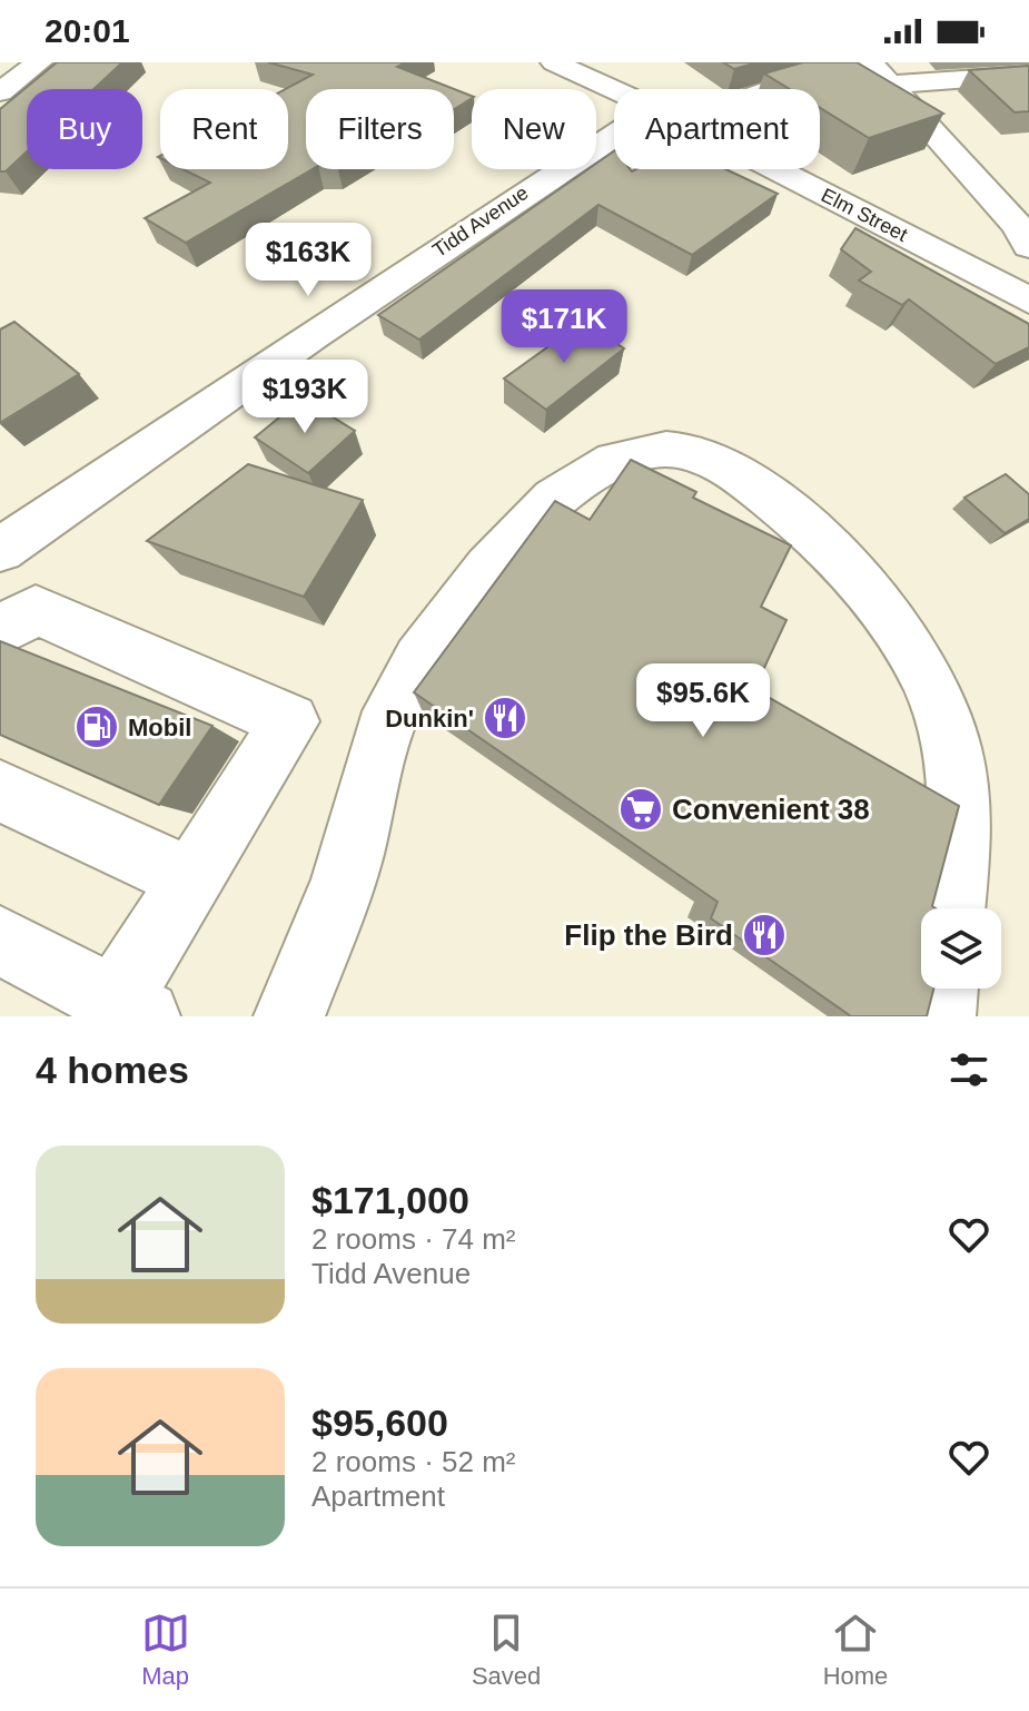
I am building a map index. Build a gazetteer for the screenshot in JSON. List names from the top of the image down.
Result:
{
  "streets": {
    "street": ["Elm Street", "Tidd Avenue"]
  },
  "places": {
    "restaurant": ["Dunkin'", "Flip the Bird"],
    "fuel station": ["Mobil"],
    "supermarket": ["Convenient 38"]
  },
  "page": {
    "status": "20:01",
    "chip": [
      "Buy",
      "Rent",
      "Filters",
      "New",
      "Apartment"
    ],
    "price": [
      "$163K",
      "$171K",
      "$193K",
      "$95.6K"
    ],
    "heading": "4 homes",
    "list": [
      {
        "name": "$171,000",
        "note": "2 rooms · 74 m² · Tidd Avenue"
      },
      {
        "name": "$95,600",
        "note": "2 rooms · 52 m² · Apartment"
      }
    ],
    "tabs": ["Map", "Saved", "Home"]
  }
}
